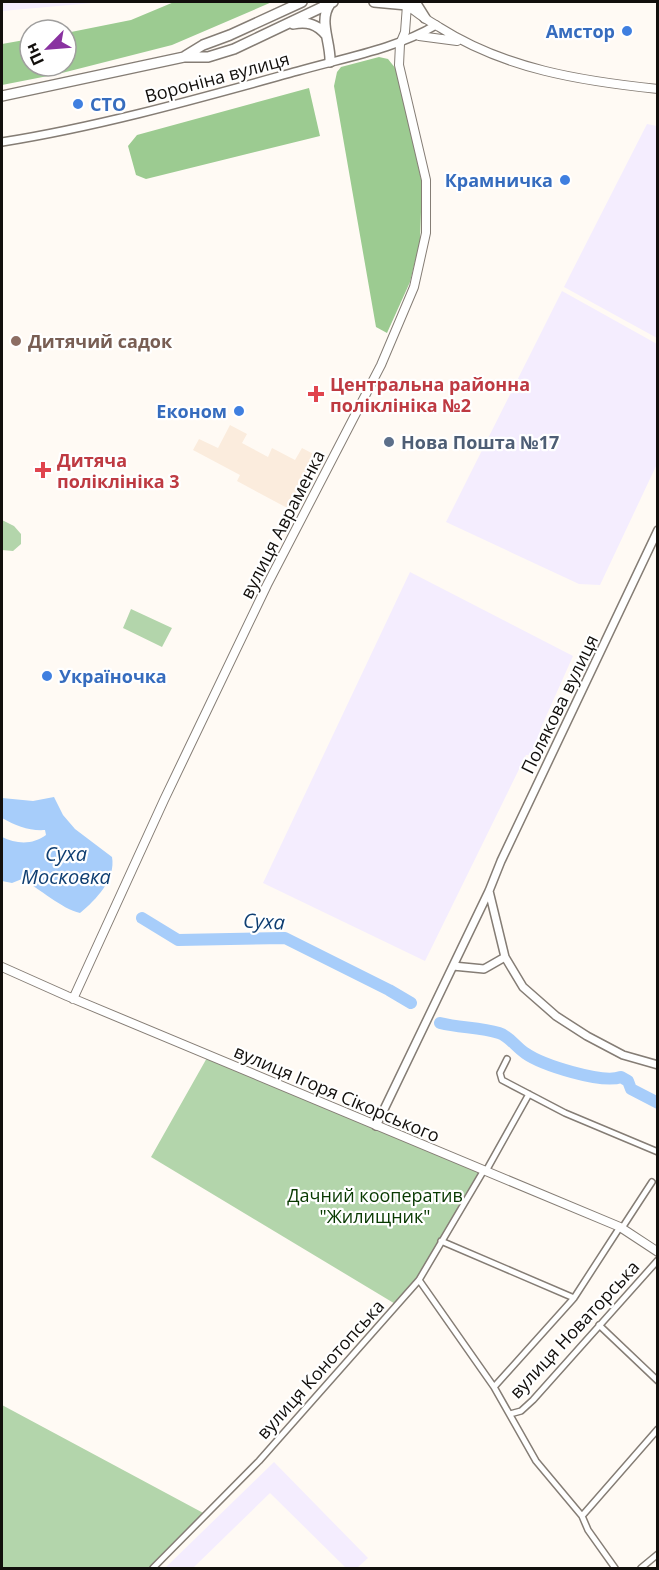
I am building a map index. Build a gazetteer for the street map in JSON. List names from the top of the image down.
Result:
{
  "streets": {
    "main road": ["вулиця Авраменка", "вулиця Ігоря Сікорського"],
    "street": [
      "Вороніна вулиця",
      "Полякова вулиця",
      "вулиця Новаторська",
      "вулиця Конотопська"
    ]
  },
  "crossings": [
    ["Вороніна вулиця", "вулиця Авраменка"],
    ["вулиця Авраменка", "вулиця Ігоря Сікорського"],
    ["Полякова вулиця", "вулиця Ігоря Сікорського"],
    ["вулиця Ігоря Сікорського", "вулиця Новаторська"],
    ["вулиця Ігоря Сікорського", "вулиця Конотопська"]
  ],
  "water": ["Суха Московка", "Суха"],
  "parks": ["Дачний кооператив \"Жилищник\""],
  "places": {
    "other": [
      "Амстор",
      "СТО",
      "Крамничка",
      "Дитячий садок",
      "Економ",
      "Нова Пошта №17",
      "Україночка"
    ],
    "health": ["Центральна районна поліклініка №2", "Дитяча поліклініка 3"]
  },
  "north": "bottom left"
}
